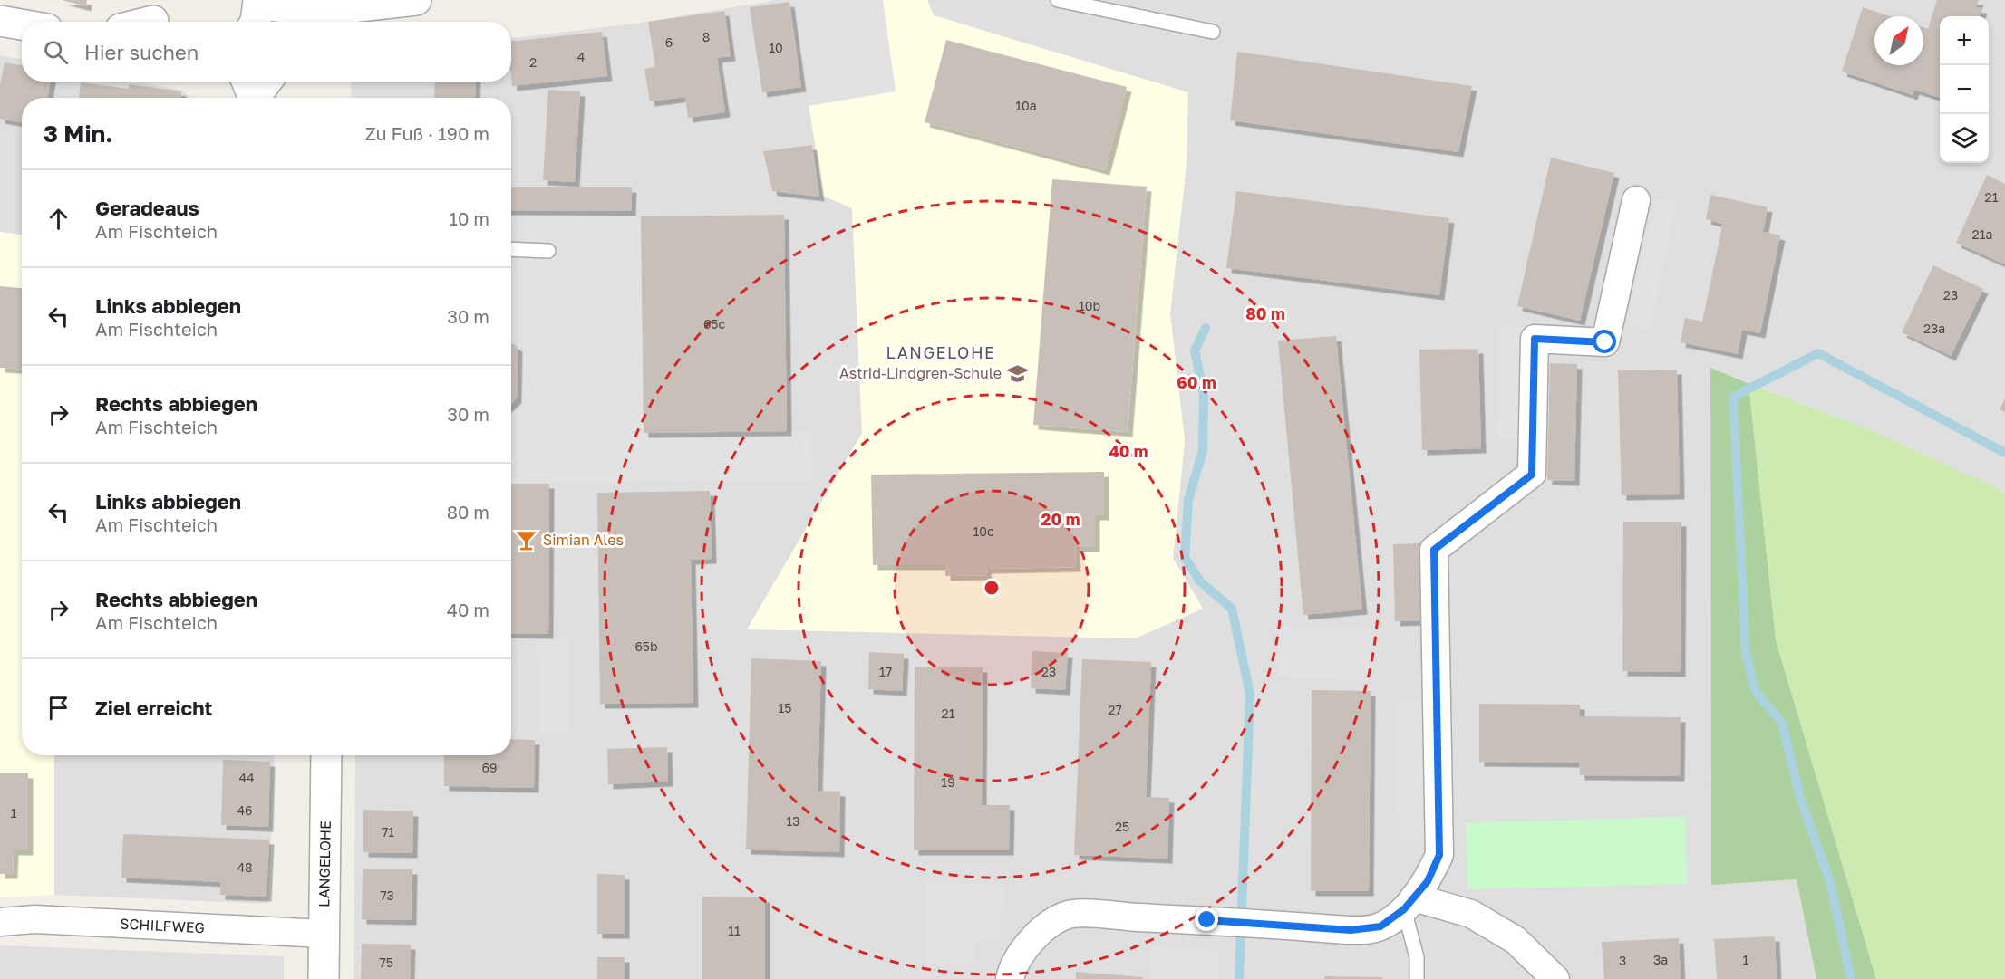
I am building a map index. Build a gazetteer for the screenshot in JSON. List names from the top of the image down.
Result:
{
  "streets": {
    "street": ["LANGELOHE", "SCHILFWEG"]
  },
  "crossings": [
    ["LANGELOHE", "SCHILFWEG"]
  ],
  "districts": ["LANGELOHE"],
  "places": {
    "school or university": ["Astrid-Lindgren-Schule"],
    "bar": ["Simian Ales"]
  },
  "house_numbers": [
    "8",
    "6",
    "10",
    "4",
    "2",
    "10a",
    "21",
    "21a",
    "23",
    "10b",
    "65c",
    "23a",
    "10c",
    "65b",
    "17",
    "23",
    "15",
    "27",
    "21",
    "69",
    "44",
    "19",
    "46",
    "1",
    "13",
    "25",
    "71",
    "48",
    "73",
    "11",
    "3a",
    "1",
    "3",
    "75"
  ],
  "north": "top right",
  "page": {
    "map_buttons": ["+", "−"],
    "search": "Hier suchen",
    "heading": ["3 Min.", "Zu Fuß · 190 m"],
    "list": [
      ["Geradeaus", "Am Fischteich", "10 m"],
      ["Links abbiegen", "Am Fischteich", "30 m"],
      ["Rechts abbiegen", "Am Fischteich", "30 m"],
      ["Links abbiegen", "Am Fischteich", "80 m"],
      ["Rechts abbiegen", "Am Fischteich", "40 m"],
      "Ziel erreicht"
    ]
  },
  "rings": [
    "80 m",
    "60 m",
    "40 m",
    "20 m"
  ]
}
